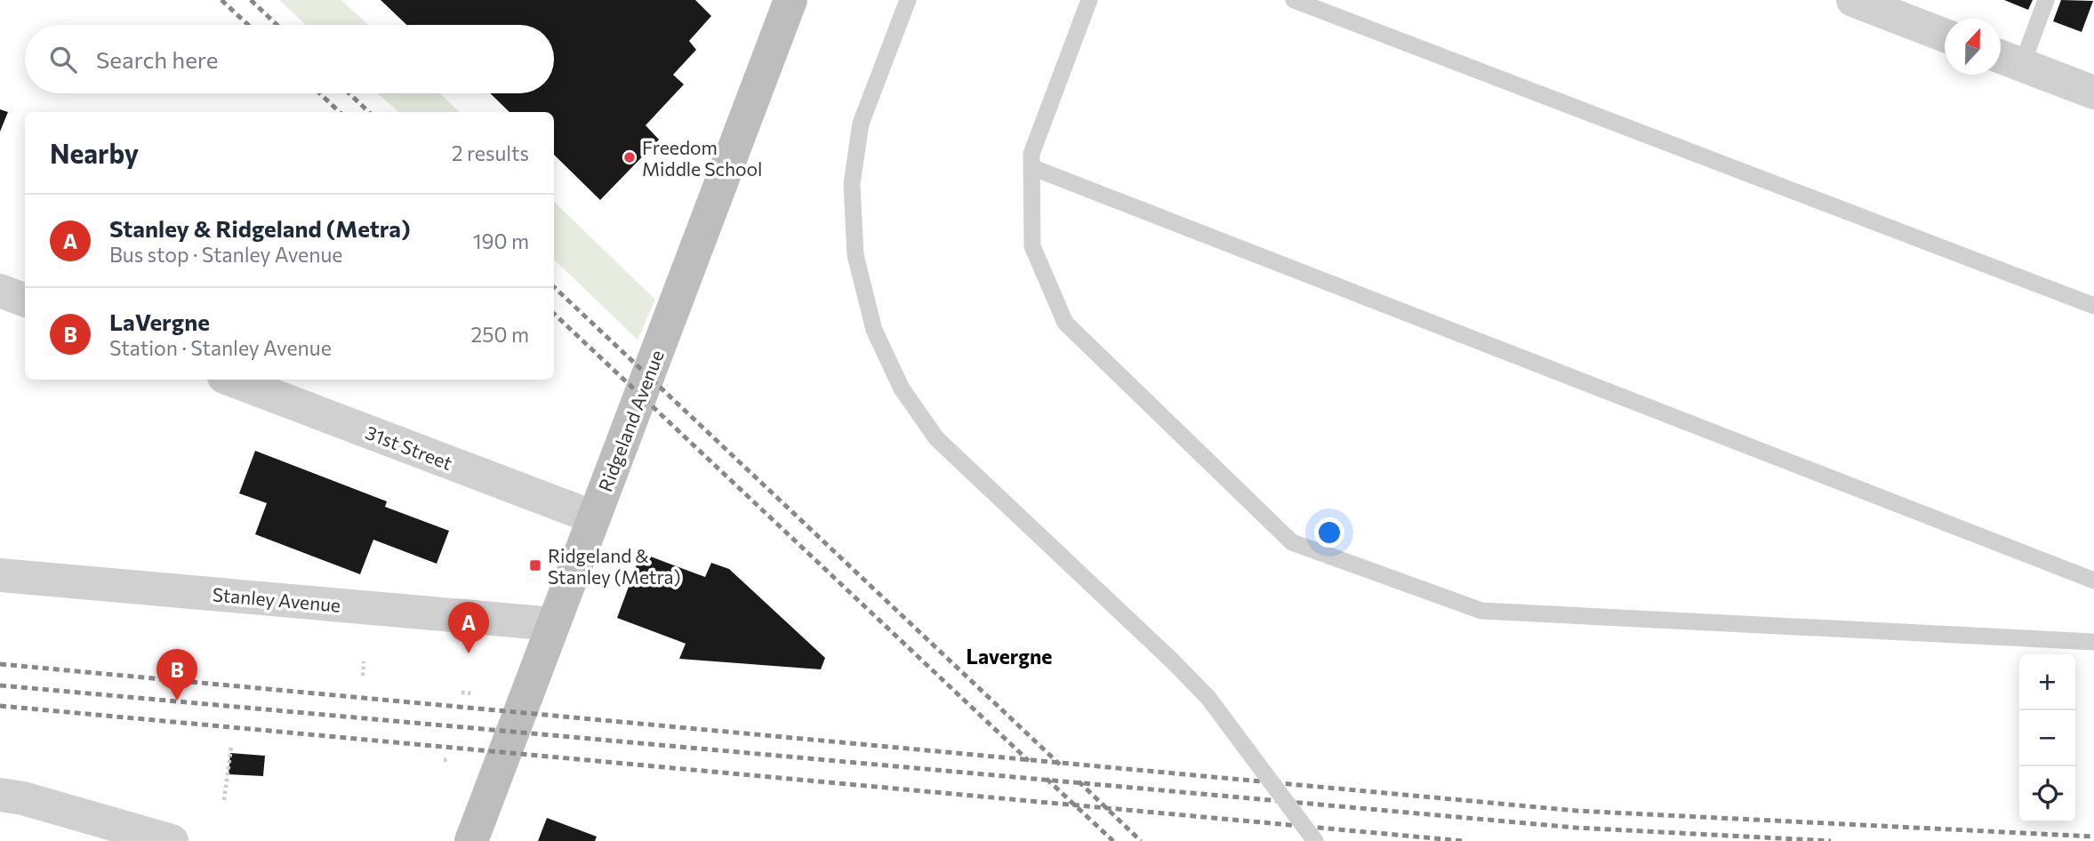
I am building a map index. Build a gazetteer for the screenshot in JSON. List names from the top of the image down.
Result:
{
  "streets": {
    "street": ["Ridgeland Avenue", "31st Street", "Stanley Avenue"]
  },
  "crossings": [
    ["Ridgeland Avenue", "31st Street"],
    ["Ridgeland Avenue", "Stanley Avenue"]
  ],
  "districts": ["Lavergne"],
  "places": {
    "other": ["Freedom Middle School"],
    "transit": ["Ridgeland & Stanley (Metra)"]
  },
  "north": "top",
  "page": {
    "search": "Search here",
    "heading": ["Nearby", "2 results"],
    "list": [
      {
        "mark": "A",
        "name": "Stanley & Ridgeland (Metra)",
        "note": "Bus stop · Stanley Avenue",
        "value": "190 m"
      },
      {
        "mark": "B",
        "name": "LaVergne",
        "note": "Station · Stanley Avenue",
        "value": "250 m"
      }
    ],
    "pins": ["A", "B"],
    "map_buttons": ["+", "−"]
  }
}
